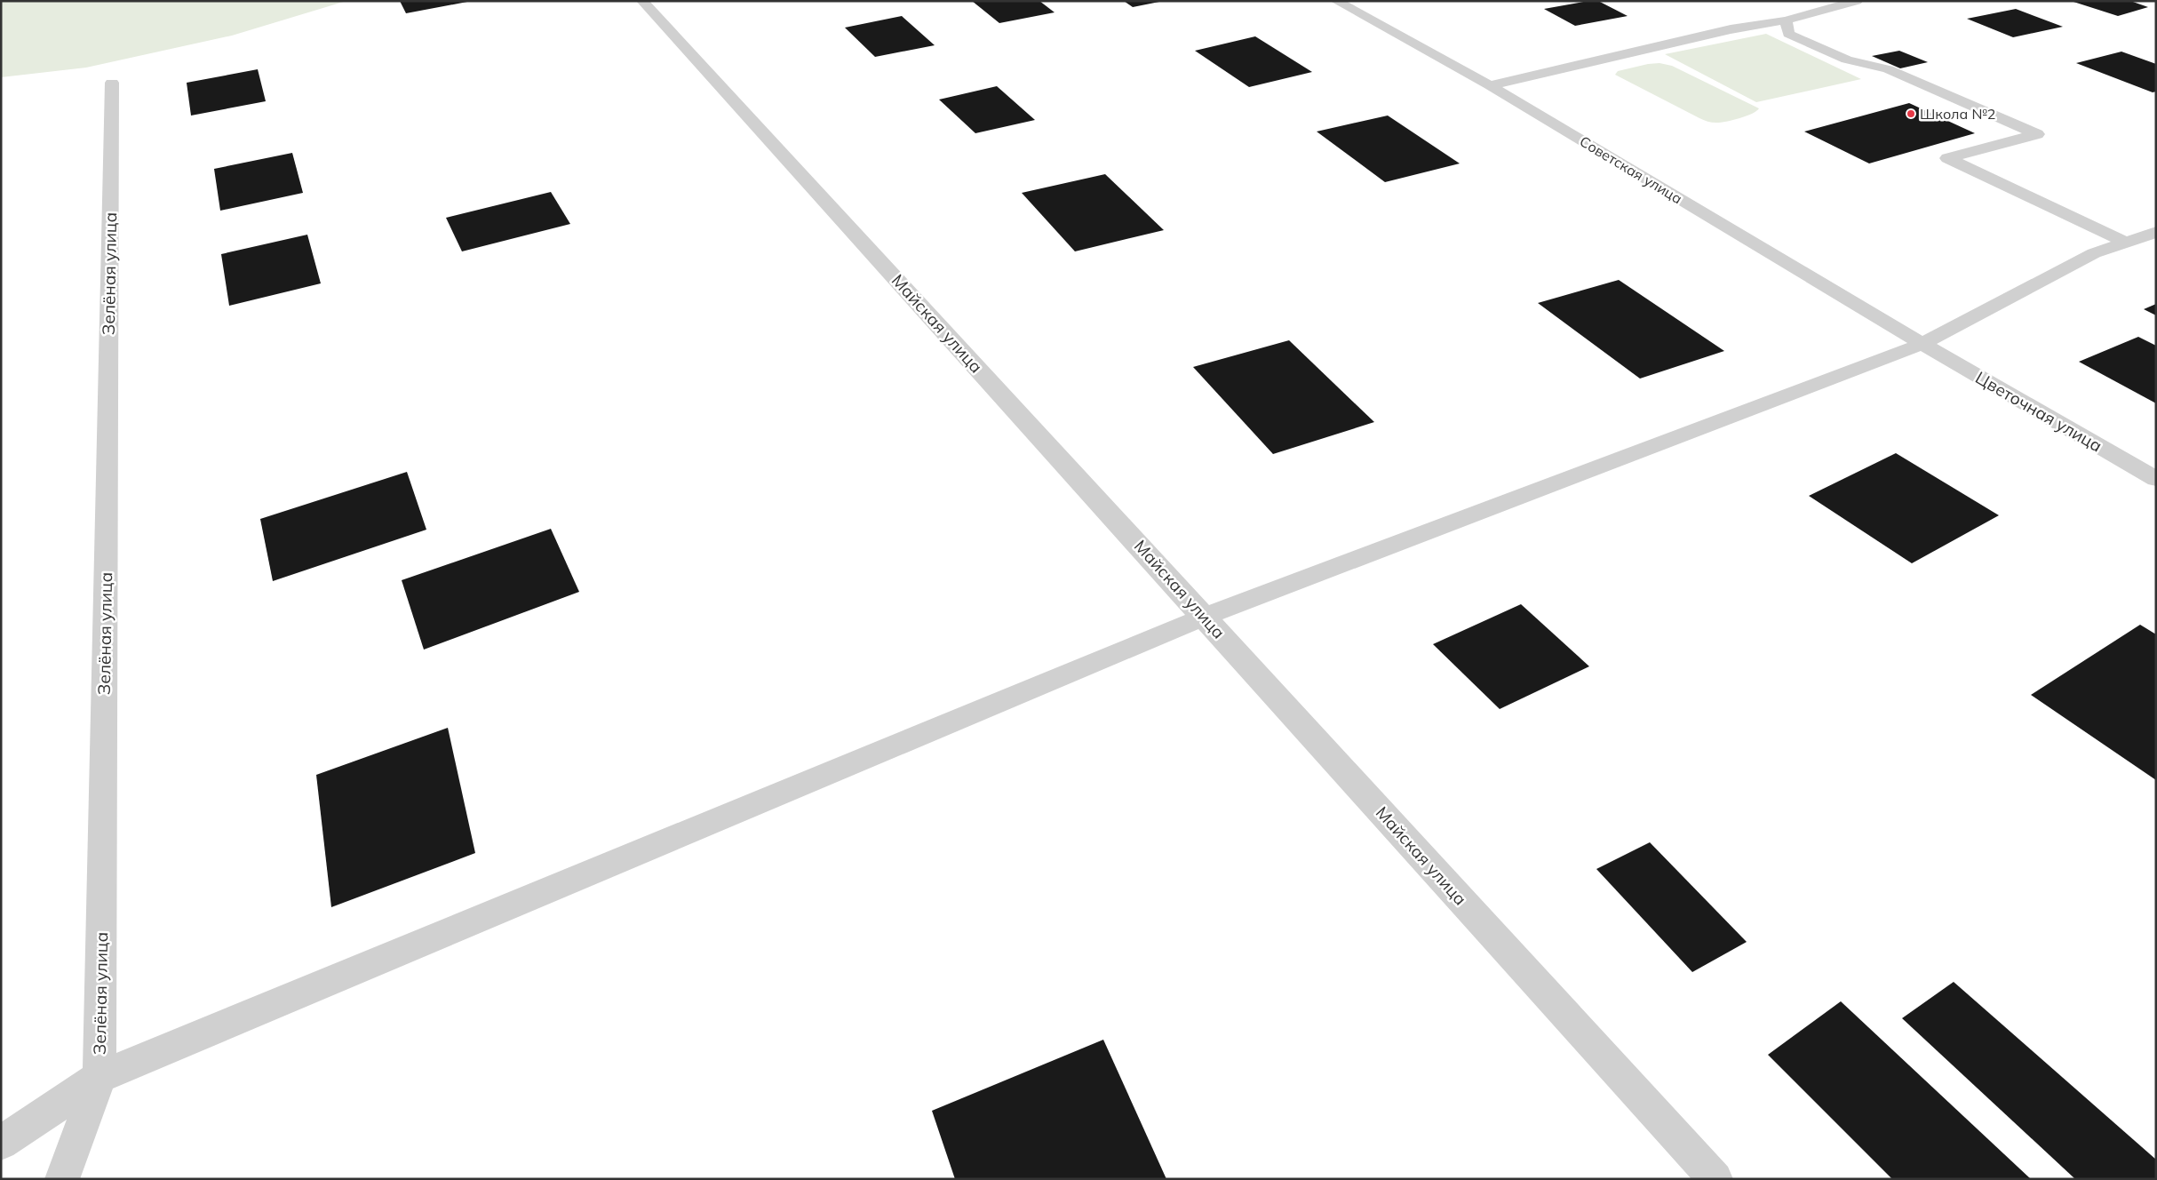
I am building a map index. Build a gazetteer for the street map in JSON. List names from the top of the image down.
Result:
{
  "streets": {
    "street": [
      "Советская улица",
      "Зелёная улица",
      "Майская улица",
      "Цветочная улица"
    ]
  },
  "crossings": [
    ["Советская улица", "Цветочная улица"]
  ],
  "places": ["Школа №2"]
}
